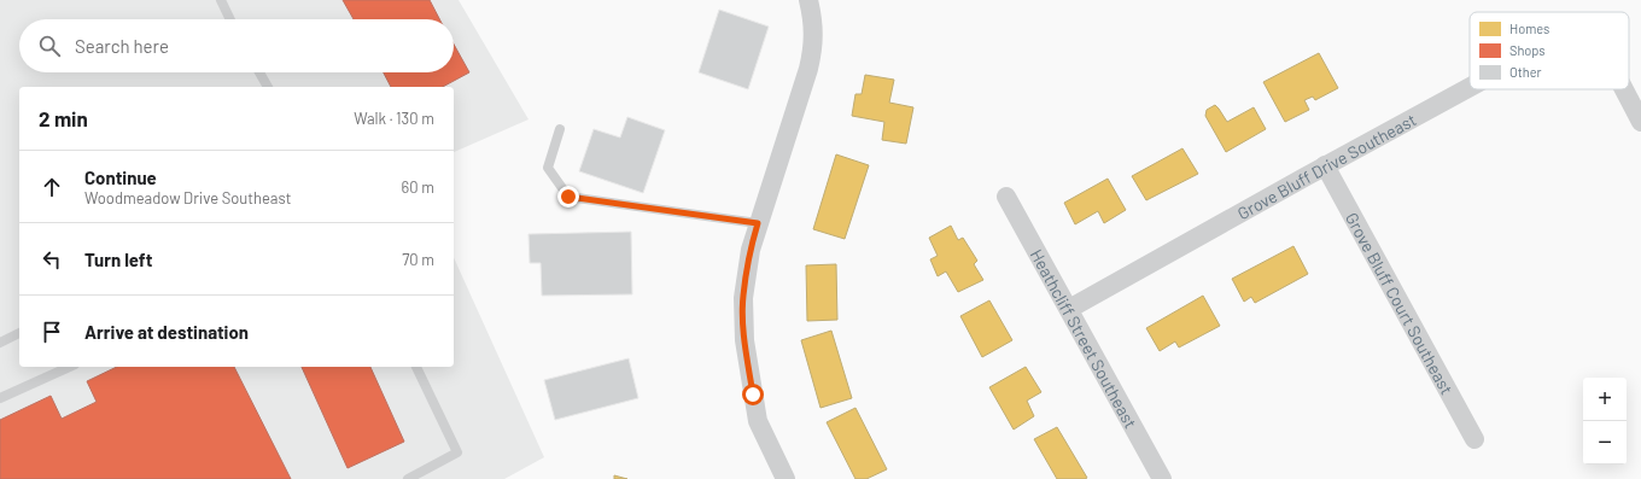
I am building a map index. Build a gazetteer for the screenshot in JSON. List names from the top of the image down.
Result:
{
  "streets": {
    "street": ["Grove Bluff Drive Southeast", "Grove Bluff Court Southeast", "Heathcliff Street Southeast"]
  },
  "crossings": [
    ["Grove Bluff Drive Southeast", "Grove Bluff Court Southeast"],
    ["Grove Bluff Drive Southeast", "Heathcliff Street Southeast"]
  ],
  "legend": ["Homes", "Shops", "Other"],
  "page": {
    "search": "Search here",
    "heading": ["2 min", "Walk · 130 m"],
    "list": [
      ["Continue", "Woodmeadow Drive Southeast", "60 m"],
      ["Turn left", "70 m"],
      "Arrive at destination"
    ],
    "map_buttons": ["+", "−"]
  }
}
